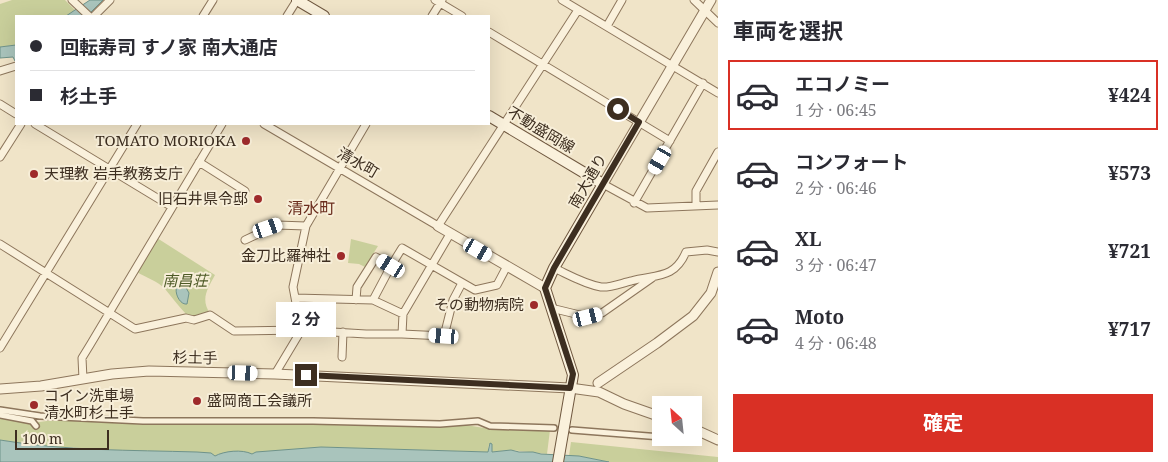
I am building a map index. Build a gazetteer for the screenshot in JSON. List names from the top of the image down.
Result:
{
  "streets": {
    "main road": ["不動盛岡線", "南大通り"],
    "street": ["清水町", "杉土手"]
  },
  "crossings": [
    ["不動盛岡線", "南大通り"]
  ],
  "districts": ["清水町"],
  "parks": ["南昌荘"],
  "places": [
    "TOMATO MORIOKA",
    "天理教 岩手教務支庁",
    "旧石井県令邸",
    "金刀比羅神社",
    "その動物病院",
    "盛岡商工会議所",
    "コイン洗車場 清水町杉土手"
  ],
  "scale_bar": "100 m",
  "north": "top left",
  "page": {
    "heading": "車両を選択",
    "banner": ["回転寿司 すノ家 南大通店", "杉土手"],
    "list": [
      {
        "name": "エコノミー",
        "note": "1 分 · 06:45",
        "value": "¥424"
      },
      {
        "name": "コンフォート",
        "note": "2 分 · 06:46",
        "value": "¥573"
      },
      {
        "name": "XL",
        "note": "3 分 · 06:47",
        "value": "¥721"
      },
      {
        "name": "Moto",
        "note": "4 分 · 06:48",
        "value": "¥717"
      }
    ],
    "bubble": "2 分",
    "buttons": "確定",
    "scale": "100 m"
  }
}
